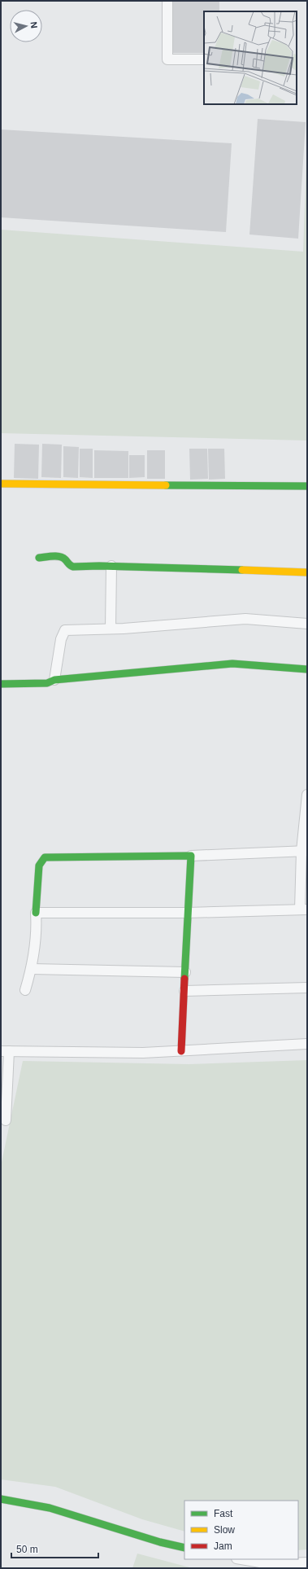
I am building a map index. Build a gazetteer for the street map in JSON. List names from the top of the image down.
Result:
{
  "legend": ["Fast", "Slow", "Jam"],
  "scale_bar": "50 m",
  "north": "right"
}
